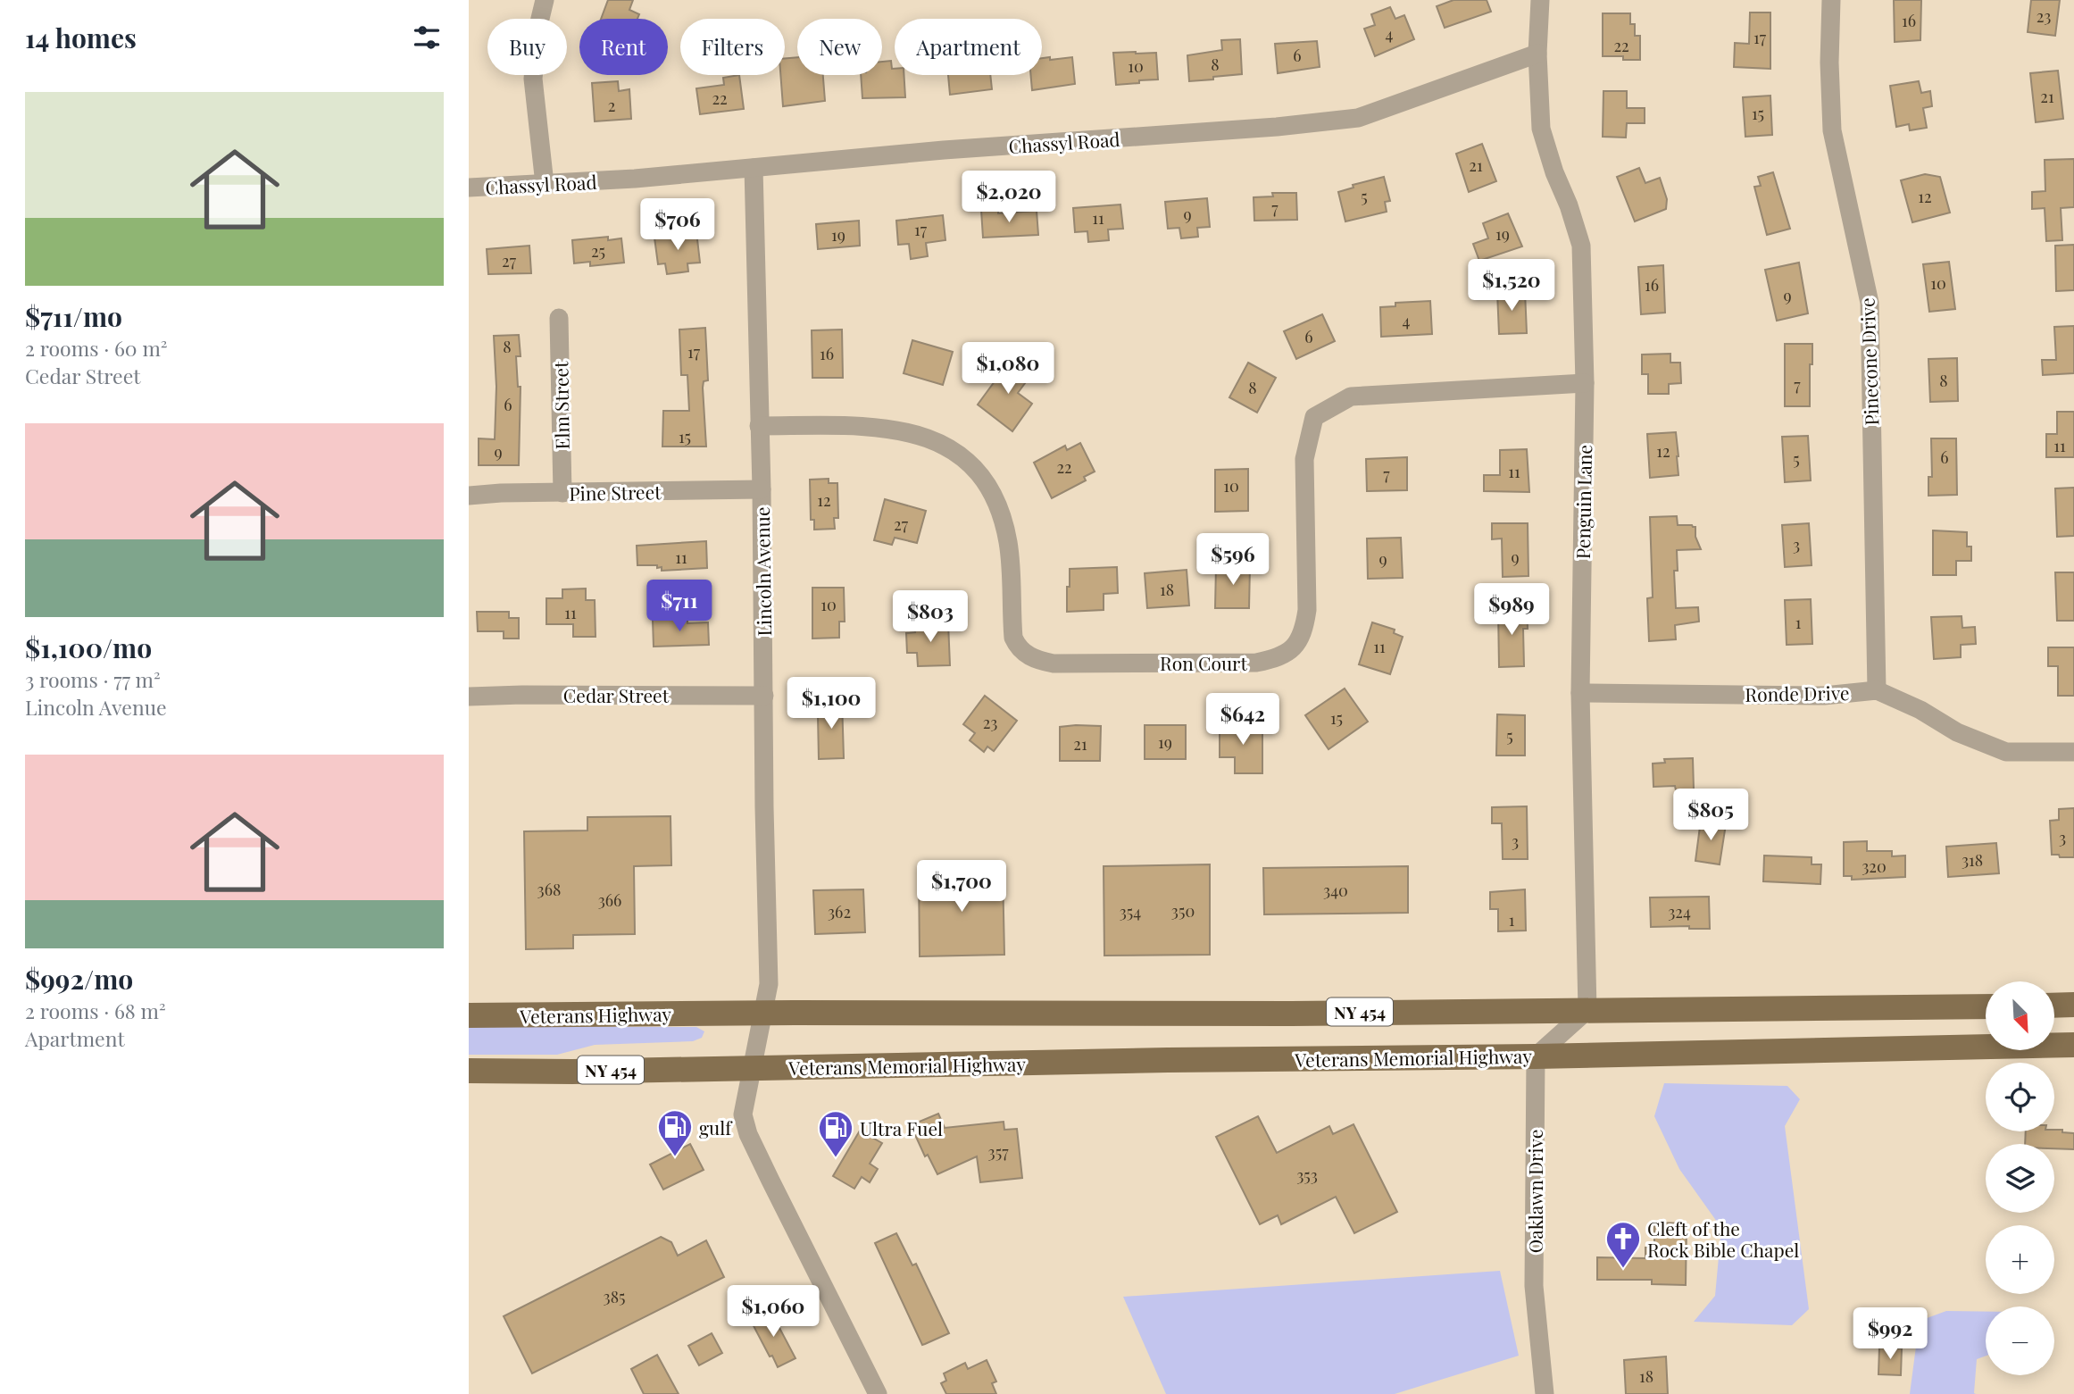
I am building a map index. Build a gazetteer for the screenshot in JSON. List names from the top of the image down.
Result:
{
  "streets": {
    "main road": ["NY 454", "Veterans Highway", "Veterans Memorial Highway"],
    "street": [
      "Chassyl Road",
      "Pinecone Drive",
      "Elm Street",
      "Pine Street",
      "Penguin Lane",
      "Lincoln Avenue",
      "Ron Court",
      "Ronde Drive",
      "Cedar Street",
      "Oaklawn Drive"
    ]
  },
  "crossings": [
    ["Chassyl Road", "Penguin Lane"],
    ["Chassyl Road", "Lincoln Avenue"],
    ["Pinecone Drive", "Ronde Drive"],
    ["Elm Street", "Pine Street"],
    ["Pine Street", "Lincoln Avenue"],
    ["Penguin Lane", "Ron Court"],
    ["Penguin Lane", "Ronde Drive"],
    ["Penguin Lane", "NY 454"],
    ["Lincoln Avenue", "Ron Court"],
    ["Lincoln Avenue", "Cedar Street"],
    ["Lincoln Avenue", "NY 454"],
    ["Lincoln Avenue", "Veterans Highway"],
    ["Lincoln Avenue", "Veterans Memorial Highway"],
    ["NY 454", "Veterans Highway"],
    ["NY 454", "Veterans Memorial Highway"],
    ["Veterans Memorial Highway", "Oaklawn Drive"]
  ],
  "places": {
    "fuel station": ["gulf", "Ultra Fuel"],
    "church": ["Cleft of the Rock Bible Chapel"]
  },
  "house_numbers": [
    "23",
    "16",
    "4",
    "17",
    "22",
    "6",
    "8",
    "10",
    "21",
    "22",
    "2",
    "15",
    "21",
    "5",
    "12",
    "7",
    "9",
    "11",
    "17",
    "19",
    "19",
    "25",
    "27",
    "10",
    "16",
    "9",
    "4",
    "6",
    "8",
    "17",
    "16",
    "8",
    "7",
    "8",
    "6",
    "15",
    "11",
    "12",
    "9",
    "6",
    "5",
    "22",
    "11",
    "7",
    "10",
    "12",
    "27",
    "3",
    "11",
    "9",
    "9",
    "18",
    "10",
    "11",
    "1",
    "11",
    "15",
    "23",
    "5",
    "19",
    "21",
    "3",
    "3",
    "318",
    "320",
    "368",
    "340",
    "366",
    "350",
    "362",
    "354",
    "324",
    "1",
    "357",
    "353",
    "385",
    "18"
  ],
  "north": "bottom right",
  "page": {
    "heading": "14 homes",
    "chip": [
      "Buy",
      "Rent",
      "Filters",
      "New",
      "Apartment"
    ],
    "list": [
      {
        "name": "$711/mo",
        "note": "2 rooms · 60 m² · Cedar Street"
      },
      {
        "name": "$1,100/mo",
        "note": "3 rooms · 77 m² · Lincoln Avenue"
      },
      {
        "name": "$992/mo",
        "note": "2 rooms · 68 m² · Apartment"
      }
    ],
    "price": [
      "$2,020",
      "$706",
      "$1,520",
      "$1,080",
      "$596",
      "$711",
      "$989",
      "$803",
      "$1,100",
      "$642",
      "$805",
      "$1,700",
      "$1,060",
      "$992"
    ],
    "map_buttons": ["+", "−"]
  }
}
